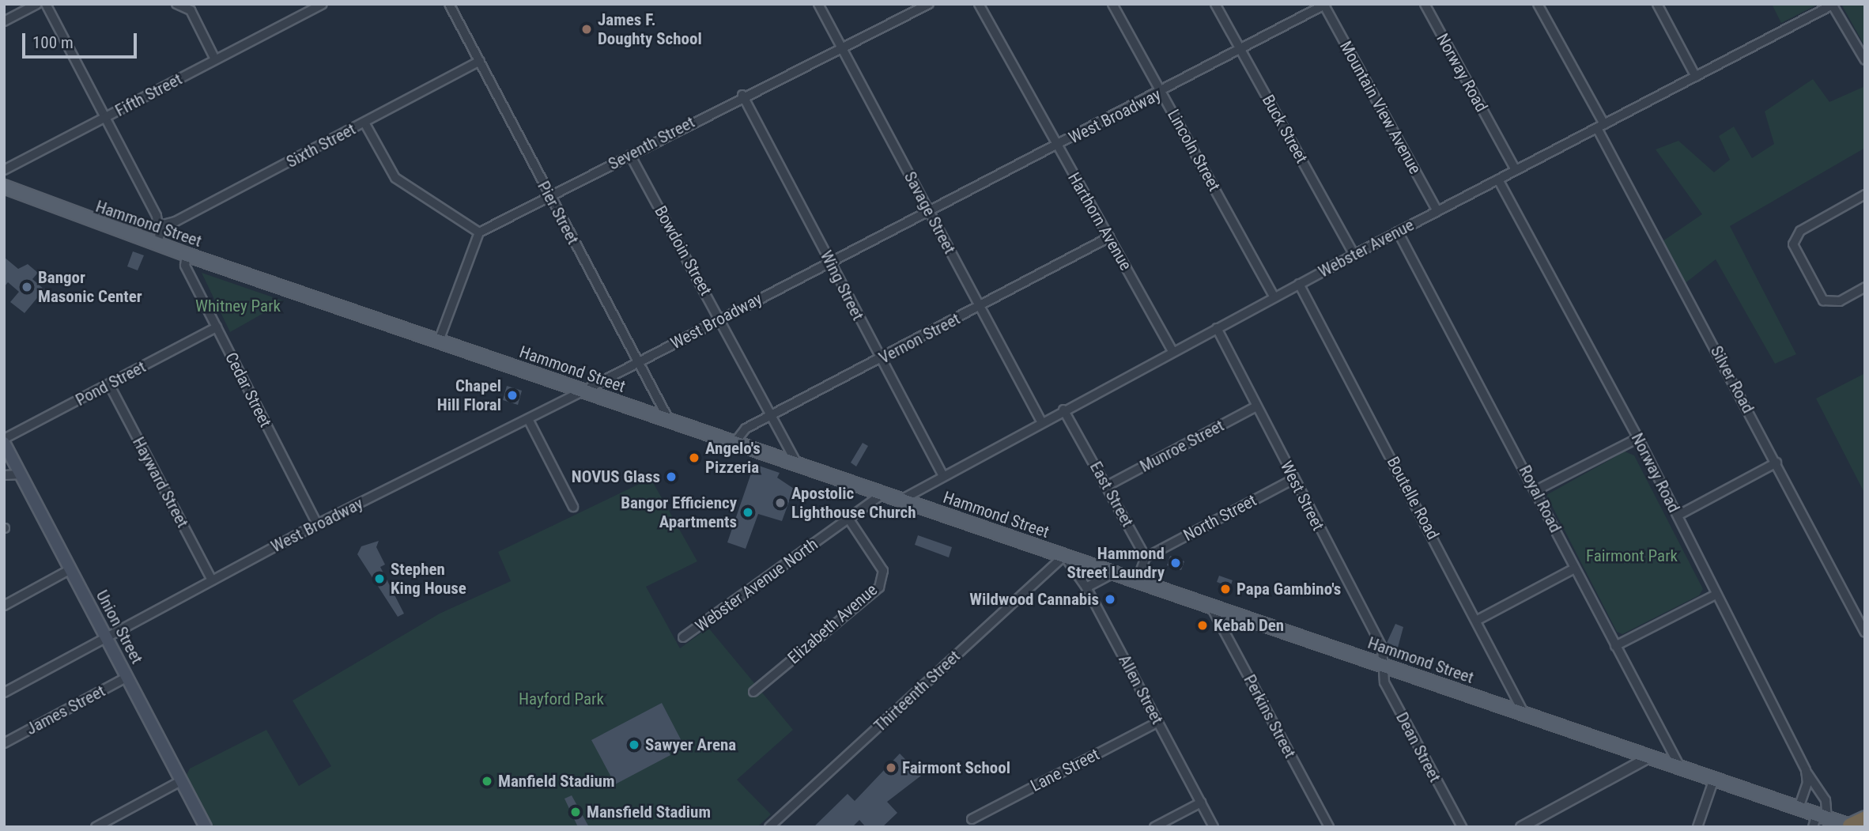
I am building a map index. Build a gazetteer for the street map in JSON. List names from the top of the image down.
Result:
{
  "streets": {
    "main road": ["Hammond Street", "Union Street"],
    "street": [
      "Norway Road",
      "Fifth Street",
      "Mountain View Avenue",
      "West Broadway",
      "Buck Street",
      "Seventh Street",
      "Sixth Street",
      "Lincoln Street",
      "Pier Street",
      "Savage Street",
      "Harthorn Avenue",
      "Webster Avenue",
      "Bowdoin Street",
      "Wing Street",
      "Vernon Street",
      "Silver Road",
      "Pond Street",
      "Cedar Street",
      "Munroe Street",
      "Hayward Street",
      "East Street",
      "West Street",
      "Boutelle Road",
      "Royal Road",
      "North Street",
      "Webster Avenue North",
      "Elizabeth Avenue",
      "Allen Street",
      "Thirteenth Street",
      "James Street",
      "Perkins Street",
      "Dean Street",
      "Lane Street"
    ]
  },
  "crossings": [
    ["Norway Road", "Hammond Street"],
    ["Norway Road", "Webster Avenue"],
    ["Mountain View Avenue", "West Broadway"],
    ["Mountain View Avenue", "Webster Avenue"],
    ["West Broadway", "Buck Street"],
    ["West Broadway", "Lincoln Street"],
    ["West Broadway", "Pier Street"],
    ["West Broadway", "Savage Street"],
    ["West Broadway", "Harthorn Avenue"],
    ["West Broadway", "Hammond Street"],
    ["West Broadway", "Bowdoin Street"],
    ["West Broadway", "Wing Street"],
    ["West Broadway", "Cedar Street"],
    ["West Broadway", "Hayward Street"],
    ["West Broadway", "Union Street"],
    ["Buck Street", "Webster Avenue"],
    ["Seventh Street", "Pier Street"],
    ["Seventh Street", "Savage Street"],
    ["Seventh Street", "Bowdoin Street"],
    ["Seventh Street", "Wing Street"],
    ["Sixth Street", "Pier Street"],
    ["Lincoln Street", "Webster Avenue"],
    ["Pier Street", "Hammond Street"],
    ["Savage Street", "Webster Avenue"],
    ["Savage Street", "Vernon Street"],
    ["Harthorn Avenue", "Webster Avenue"],
    ["Harthorn Avenue", "Vernon Street"],
    ["Hammond Street", "Webster Avenue"],
    ["Hammond Street", "Bowdoin Street"],
    ["Hammond Street", "Vernon Street"],
    ["Hammond Street", "Cedar Street"],
    ["Hammond Street", "West Street"],
    ["Hammond Street", "Boutelle Road"],
    ["Hammond Street", "Royal Road"],
    ["Hammond Street", "Webster Avenue North"],
    ["Hammond Street", "Allen Street"],
    ["Hammond Street", "Thirteenth Street"],
    ["Hammond Street", "Perkins Street"],
    ["Hammond Street", "Dean Street"],
    ["Webster Avenue", "Wing Street"],
    ["Webster Avenue", "Silver Road"],
    ["Webster Avenue", "East Street"],
    ["Webster Avenue", "West Street"],
    ["Webster Avenue", "Boutelle Road"],
    ["Webster Avenue", "Royal Road"],
    ["Bowdoin Street", "Vernon Street"],
    ["Wing Street", "Vernon Street"],
    ["Pond Street", "Cedar Street"],
    ["Pond Street", "Hayward Street"],
    ["Pond Street", "Union Street"],
    ["Munroe Street", "East Street"],
    ["Munroe Street", "West Street"],
    ["East Street", "North Street"],
    ["West Street", "North Street"],
    ["West Street", "Dean Street"],
    ["Webster Avenue North", "Elizabeth Avenue"],
    ["Union Street", "James Street"],
    ["Allen Street", "Thirteenth Street"],
    ["Allen Street", "Lane Street"]
  ],
  "parks": ["Whitney Park", "Fairmont Park", "Hayford Park"],
  "places": [
    "James F. Doughty School",
    "Bangor Masonic Center",
    "Chapel Hill Floral",
    "Angelo's Pizzeria",
    "NOVUS Glass",
    "Apostolic Lighthouse Church",
    "Bangor Efficiency Apartments",
    "Hammond Street Laundry",
    "Stephen King House",
    "Papa Gambino's",
    "Wildwood Cannabis",
    "Kebab Den",
    "Sawyer Arena",
    "Fairmont School",
    "Manfield Stadium",
    "Mansfield Stadium"
  ],
  "scale_bar": "100 m"
}
